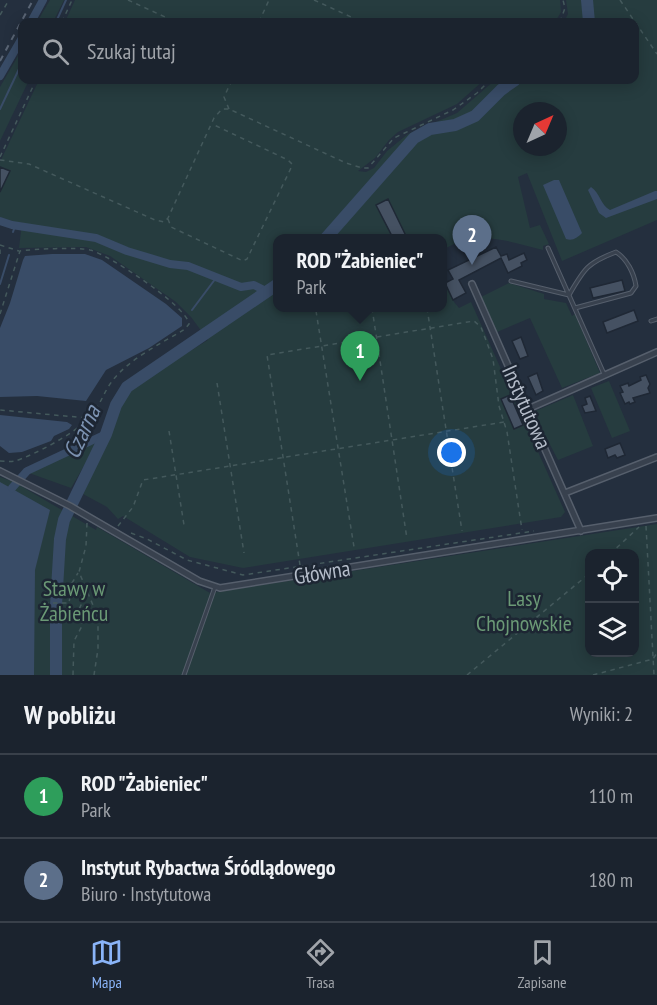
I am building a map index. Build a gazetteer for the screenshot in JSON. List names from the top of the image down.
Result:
{
  "streets": {
    "street": ["Instytutowa", "Główna"]
  },
  "crossings": [
    ["Instytutowa", "Główna"]
  ],
  "water": ["Czarna"],
  "parks": ["Stawy w Żabieńcu", "Lasy Chojnowskie"],
  "north": "top right",
  "page": {
    "search": "Szukaj tutaj",
    "pins": ["2", "1"],
    "popup": ["ROD \"Żabieniec\"", "Park"],
    "heading": ["W pobliżu", "Wyniki: 2"],
    "list": [
      {
        "mark": "1",
        "name": "ROD \"Żabieniec\"",
        "note": "Park",
        "value": "110 m"
      },
      {
        "mark": "2",
        "name": "Instytut Rybactwa Śródlądowego",
        "note": "Biuro · Instytutowa",
        "value": "180 m"
      }
    ],
    "nav": ["Mapa", "Trasa", "Zapisane"]
  }
}
